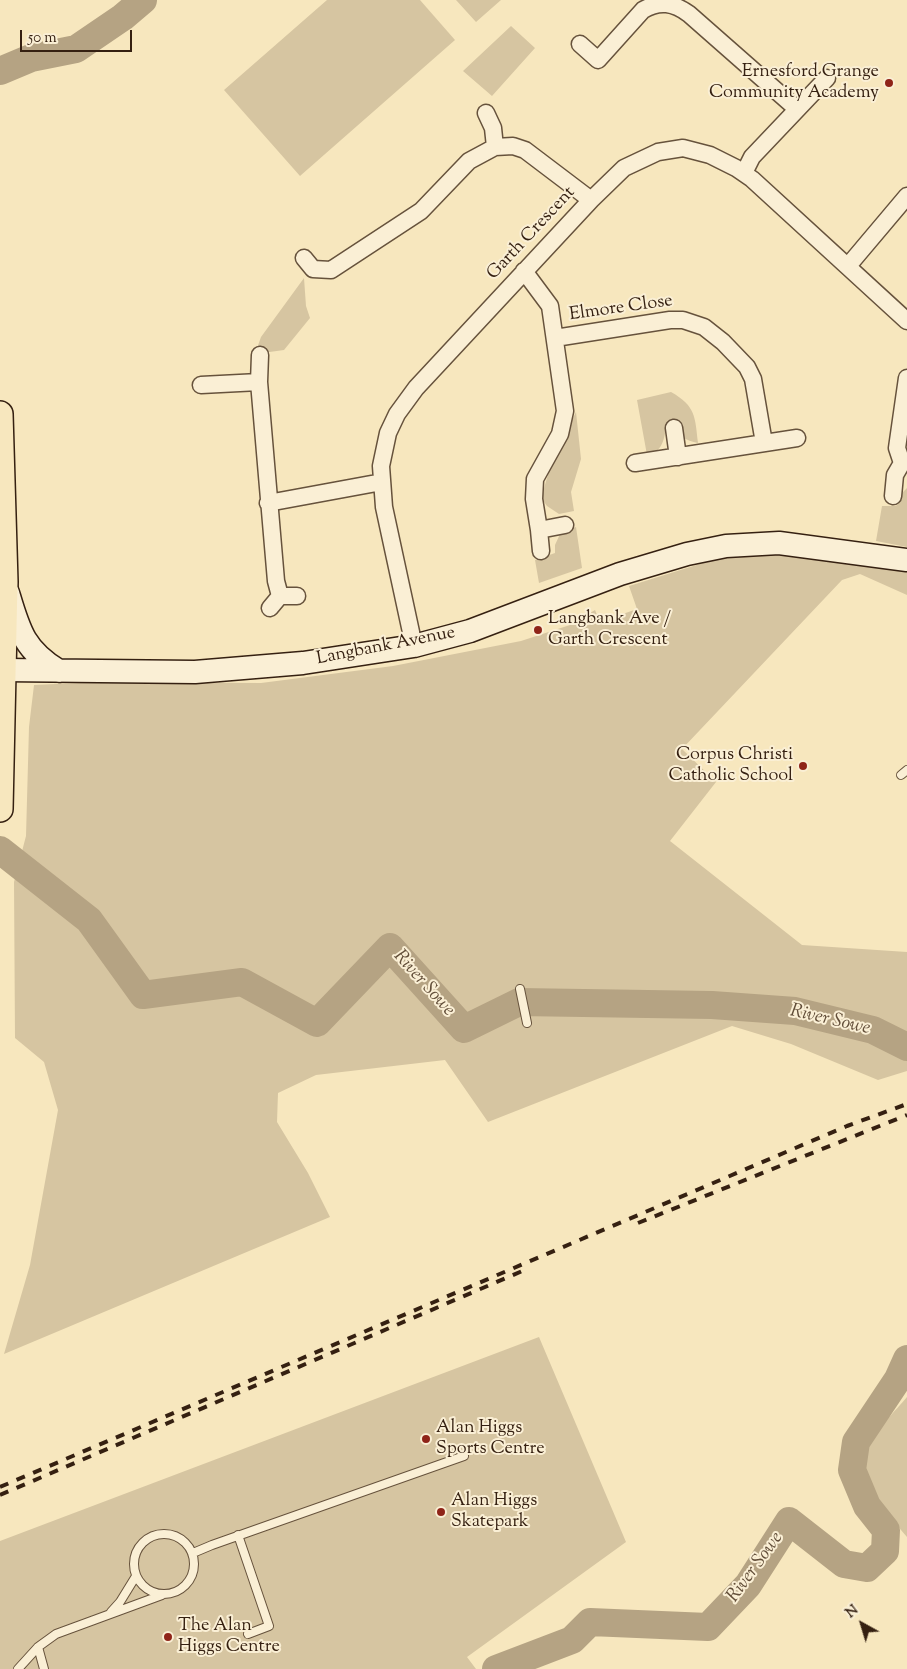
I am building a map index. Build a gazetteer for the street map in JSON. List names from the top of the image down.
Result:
{
  "streets": {
    "street": ["Garth Crescent", "Elmore Close", "Langbank Avenue"]
  },
  "crossings": [
    ["Garth Crescent", "Langbank Avenue"]
  ],
  "water": ["River Sowe"],
  "places": [
    "Ernesford Grange Community Academy",
    "Langbank Ave / Garth Crescent",
    "Corpus Christi Catholic School",
    "Alan Higgs Sports Centre",
    "Alan Higgs Skatepark",
    "The Alan Higgs Centre"
  ],
  "scale_bar": "50 m",
  "north": "top left"
}
